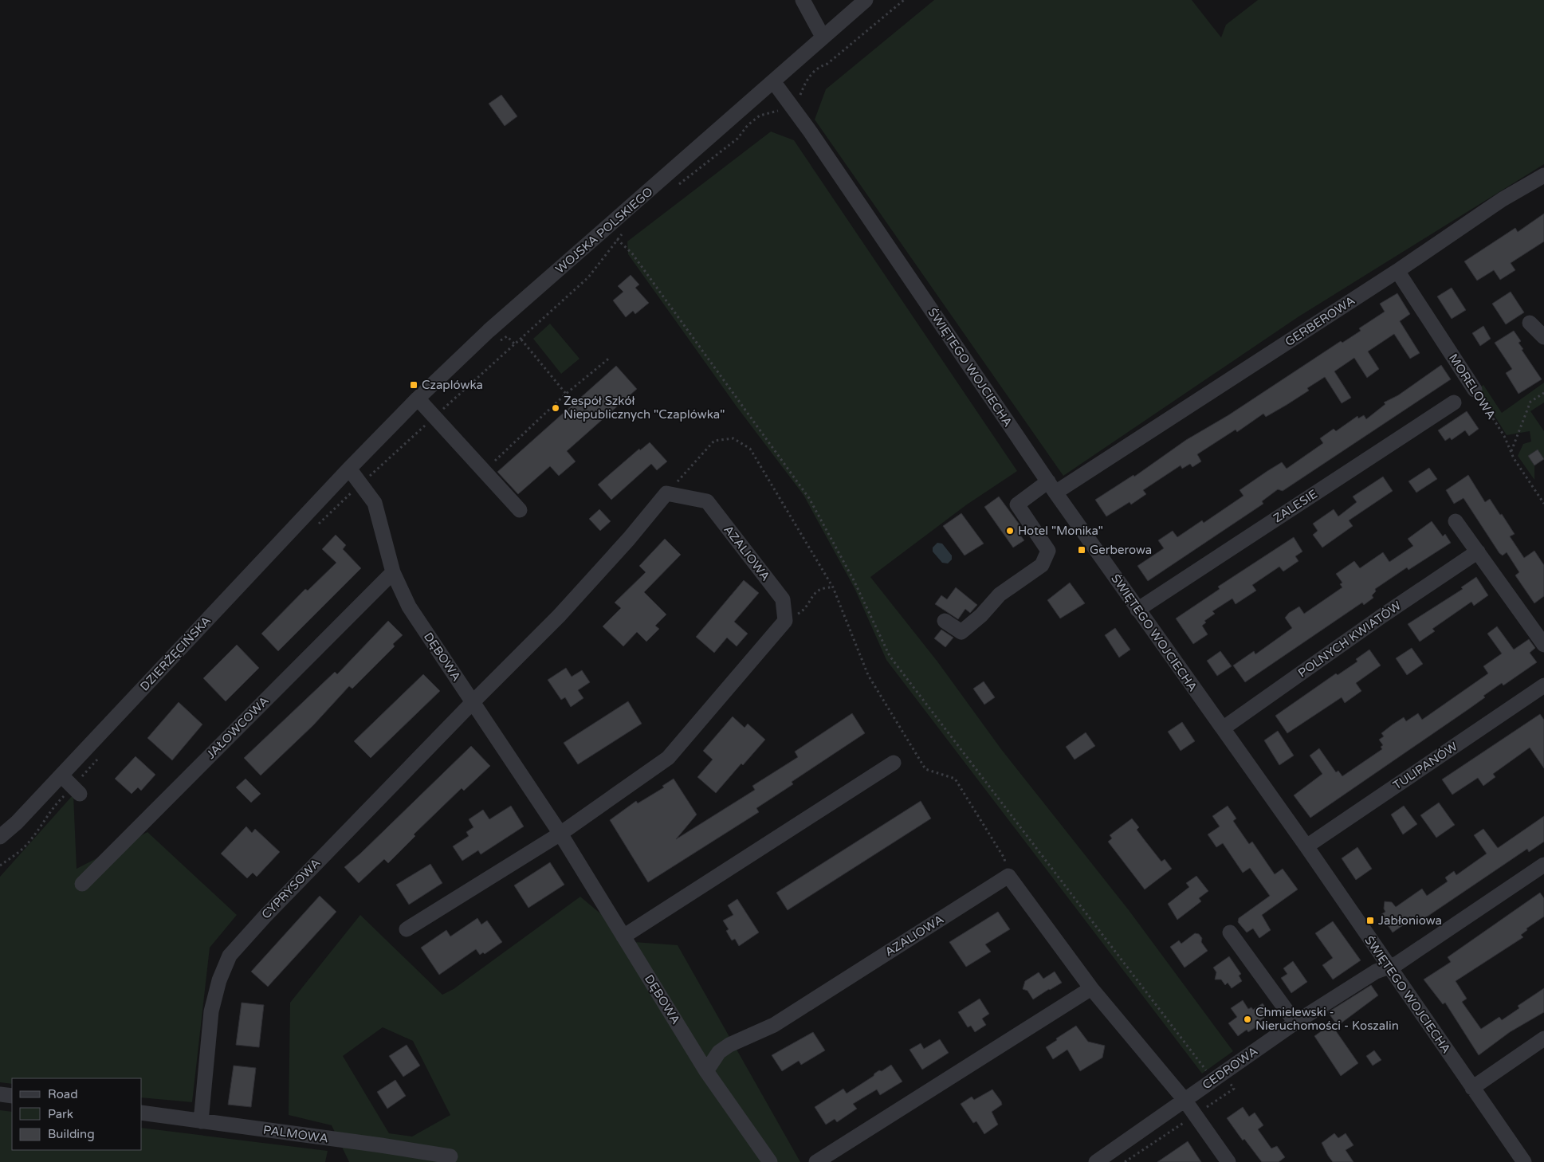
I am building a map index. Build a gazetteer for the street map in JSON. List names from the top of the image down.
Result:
{
  "streets": {
    "street": [
      "WOJSKA POLSKIEGO",
      "GERBEROWA",
      "ŚWIĘTEGO WOJCIECHA",
      "MORELOWA",
      "ZALESIE",
      "AZALIOWA",
      "POLNYCH KWIATÓW",
      "DZIERŻĘCIŃSKA",
      "DĘBOWA",
      "JAŁOWCOWA",
      "TULIPANÓW",
      "CYPRYSOWA",
      "CEDROWA",
      "PALMOWA"
    ]
  },
  "crossings": [
    ["WOJSKA POLSKIEGO", "ŚWIĘTEGO WOJCIECHA"],
    ["WOJSKA POLSKIEGO", "DZIERŻĘCIŃSKA"],
    ["WOJSKA POLSKIEGO", "DĘBOWA"],
    ["GERBEROWA", "ŚWIĘTEGO WOJCIECHA"],
    ["GERBEROWA", "MORELOWA"],
    ["ŚWIĘTEGO WOJCIECHA", "ZALESIE"],
    ["ŚWIĘTEGO WOJCIECHA", "POLNYCH KWIATÓW"],
    ["ŚWIĘTEGO WOJCIECHA", "TULIPANÓW"],
    ["ŚWIĘTEGO WOJCIECHA", "CEDROWA"],
    ["AZALIOWA", "DĘBOWA"],
    ["DZIERŻĘCIŃSKA", "DĘBOWA"],
    ["DĘBOWA", "JAŁOWCOWA"],
    ["DĘBOWA", "CYPRYSOWA"],
    ["CYPRYSOWA", "PALMOWA"]
  ],
  "places": {
    "transit": ["Czaplówka", "Gerberowa", "Jabłoniowa"],
    "other": ["Zespół Szkół Niepublicznych \"Czaplówka\"", "Hotel \"Monika\"", "Chmielewski - Nieruchomości - Koszalin"]
  },
  "legend": ["Road", "Park", "Building"]
}
